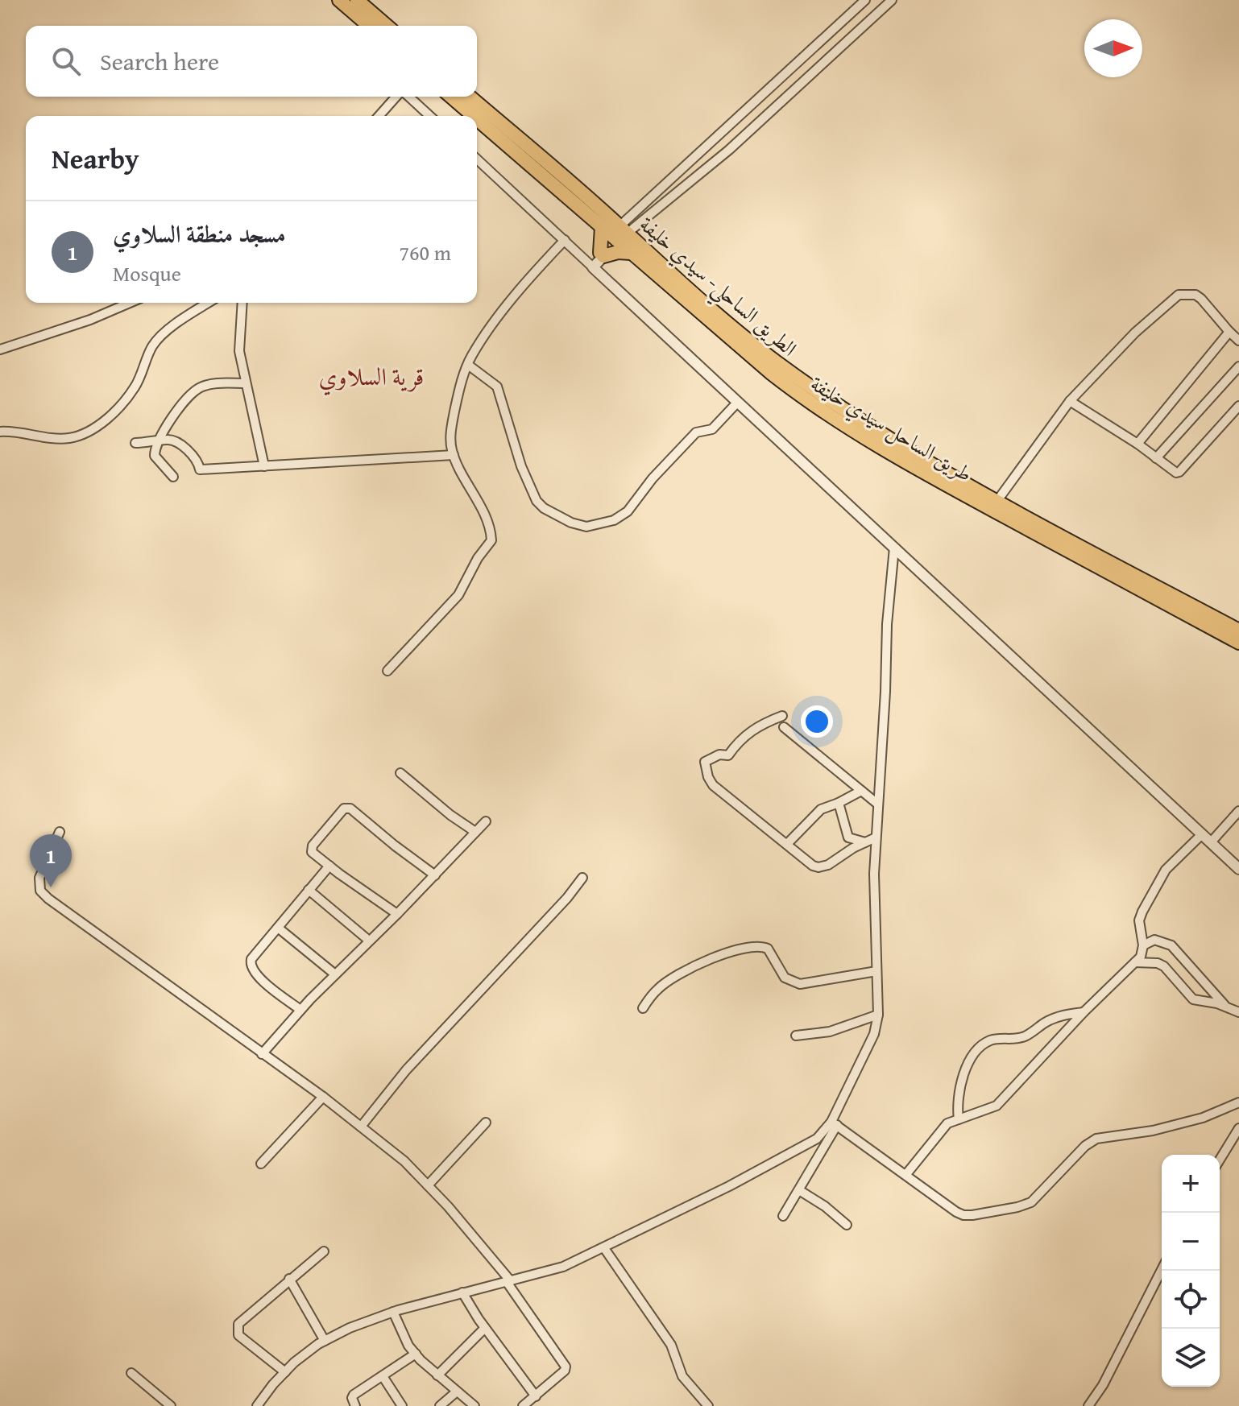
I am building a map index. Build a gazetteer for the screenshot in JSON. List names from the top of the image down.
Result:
{
  "streets": {
    "highway": ["الطريق الساحلي- سيدي خليفة", "طريق الساحل سيدي خليفة"]
  },
  "crossings": [
    ["الطريق الساحلي- سيدي خليفة", "طريق الساحل سيدي خليفة"]
  ],
  "districts": ["قرية السلاوي"],
  "north": "right",
  "page": {
    "search": "Search here",
    "heading": "Nearby",
    "list": [
      {
        "mark": "1",
        "name": "مسجد منطقة السلاوي",
        "note": "Mosque",
        "value": "760 m"
      }
    ],
    "pins": "1",
    "map_buttons": ["+", "−"]
  }
}
